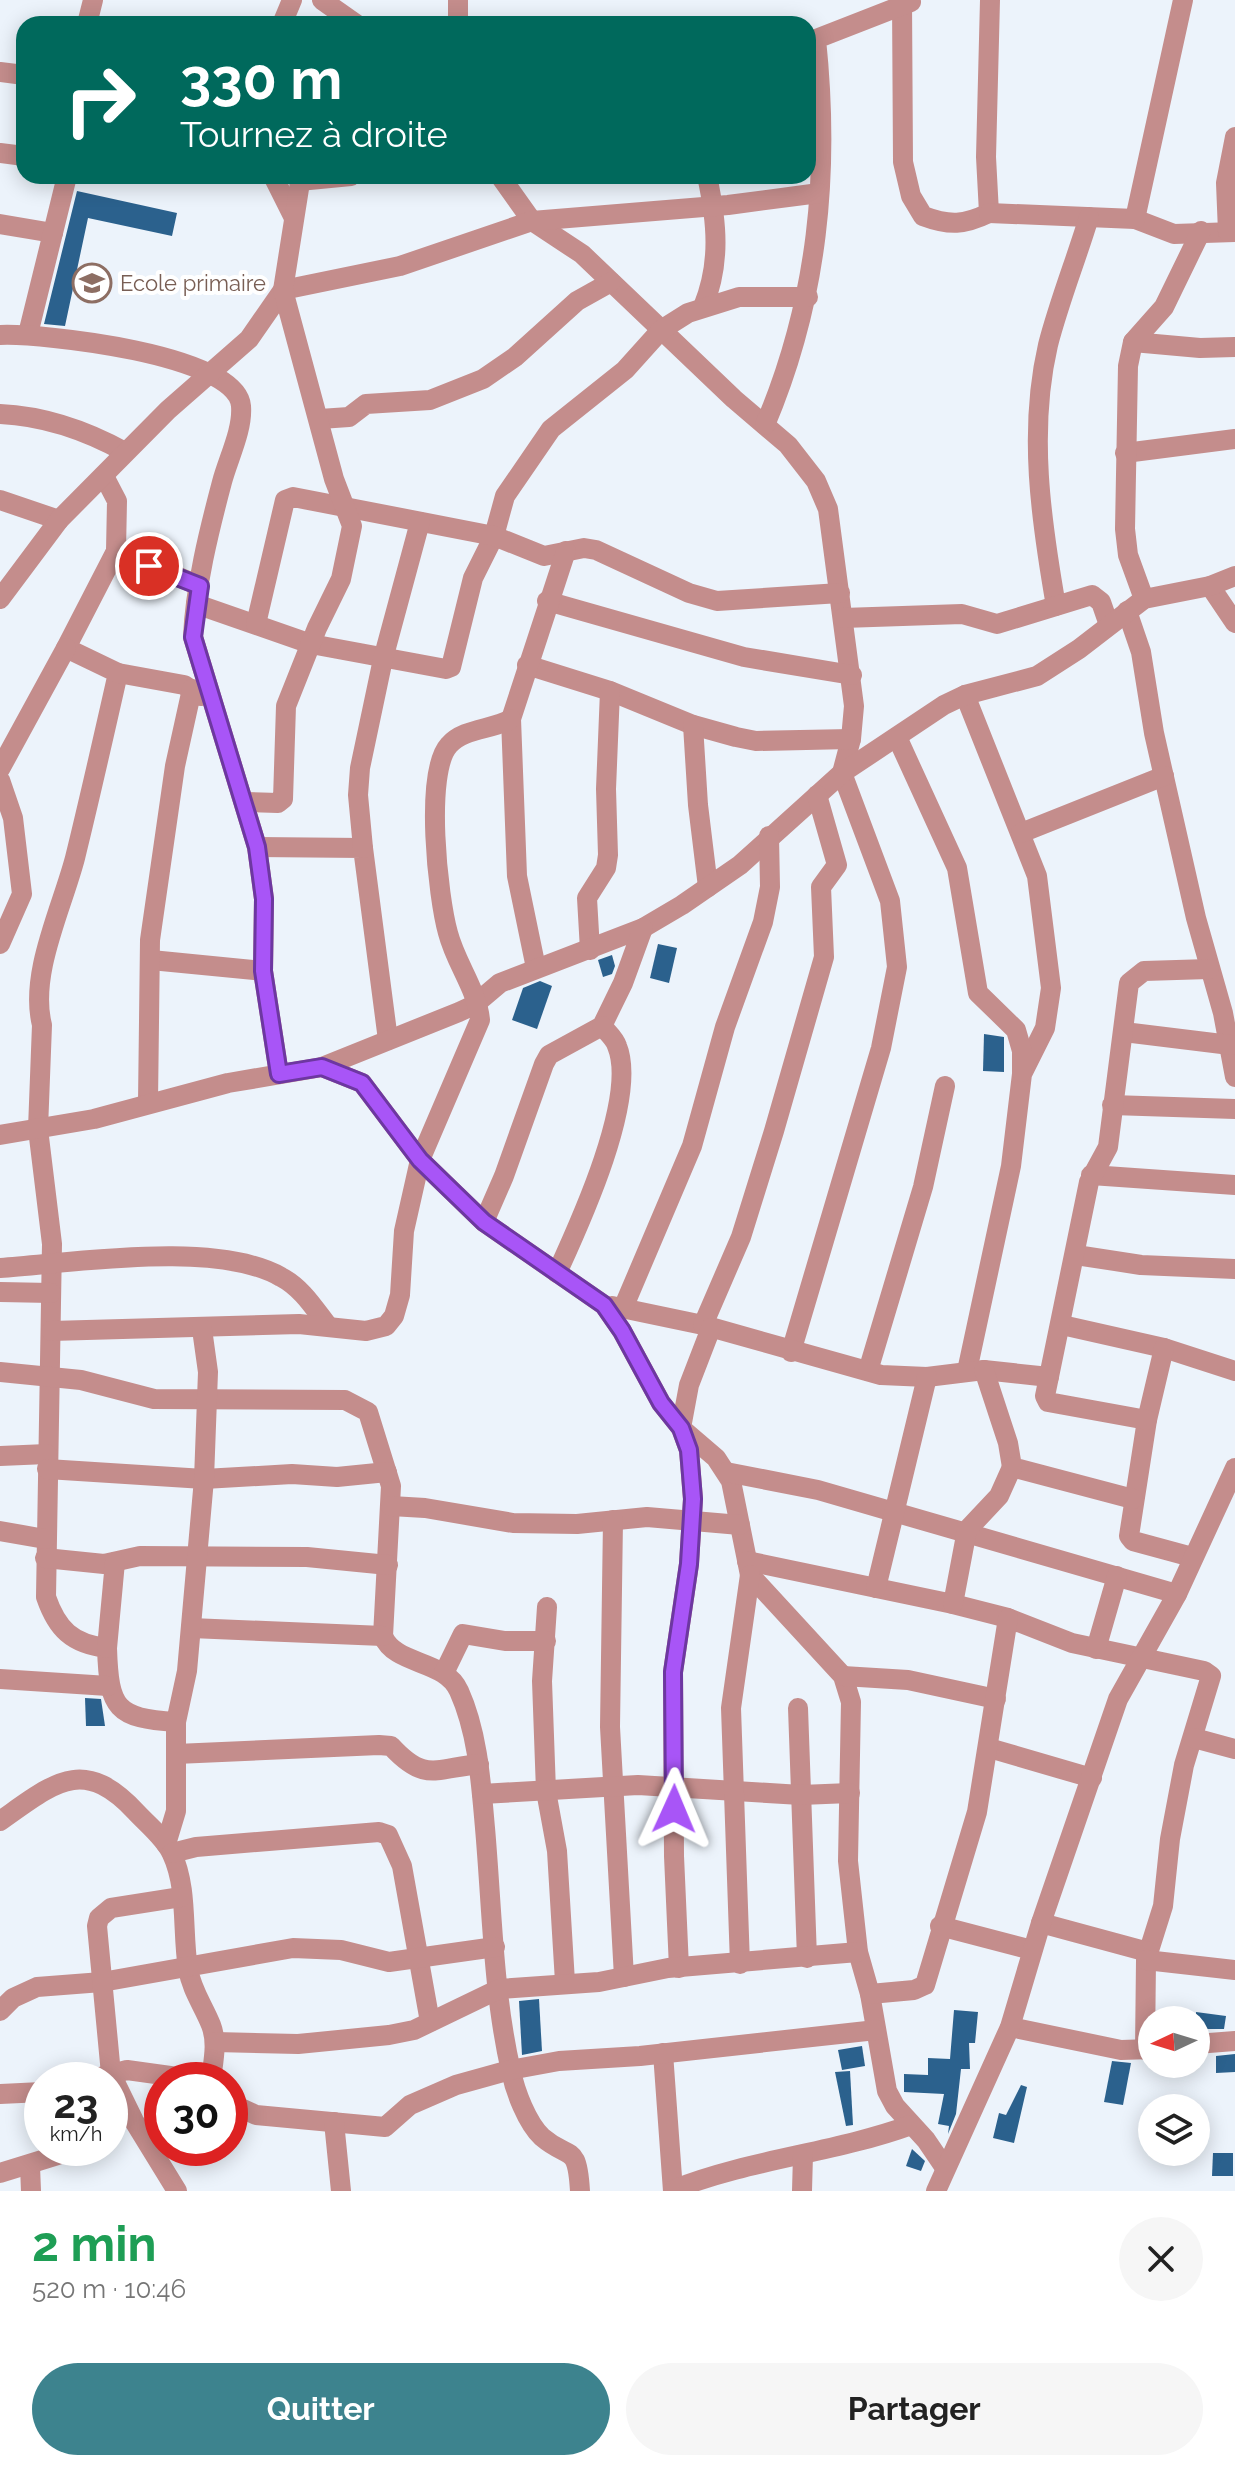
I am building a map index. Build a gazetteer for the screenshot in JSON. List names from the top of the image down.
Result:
{
  "places": {
    "school or university": ["Ecole primaire"]
  },
  "north": "left",
  "page": {
    "turn": ["330 m", "Tournez à droite"],
    "speed": "23 km/h",
    "limit": "30",
    "heading": ["2 min", "520 m · 10:46"],
    "buttons": ["Quitter", "Partager"]
  }
}
